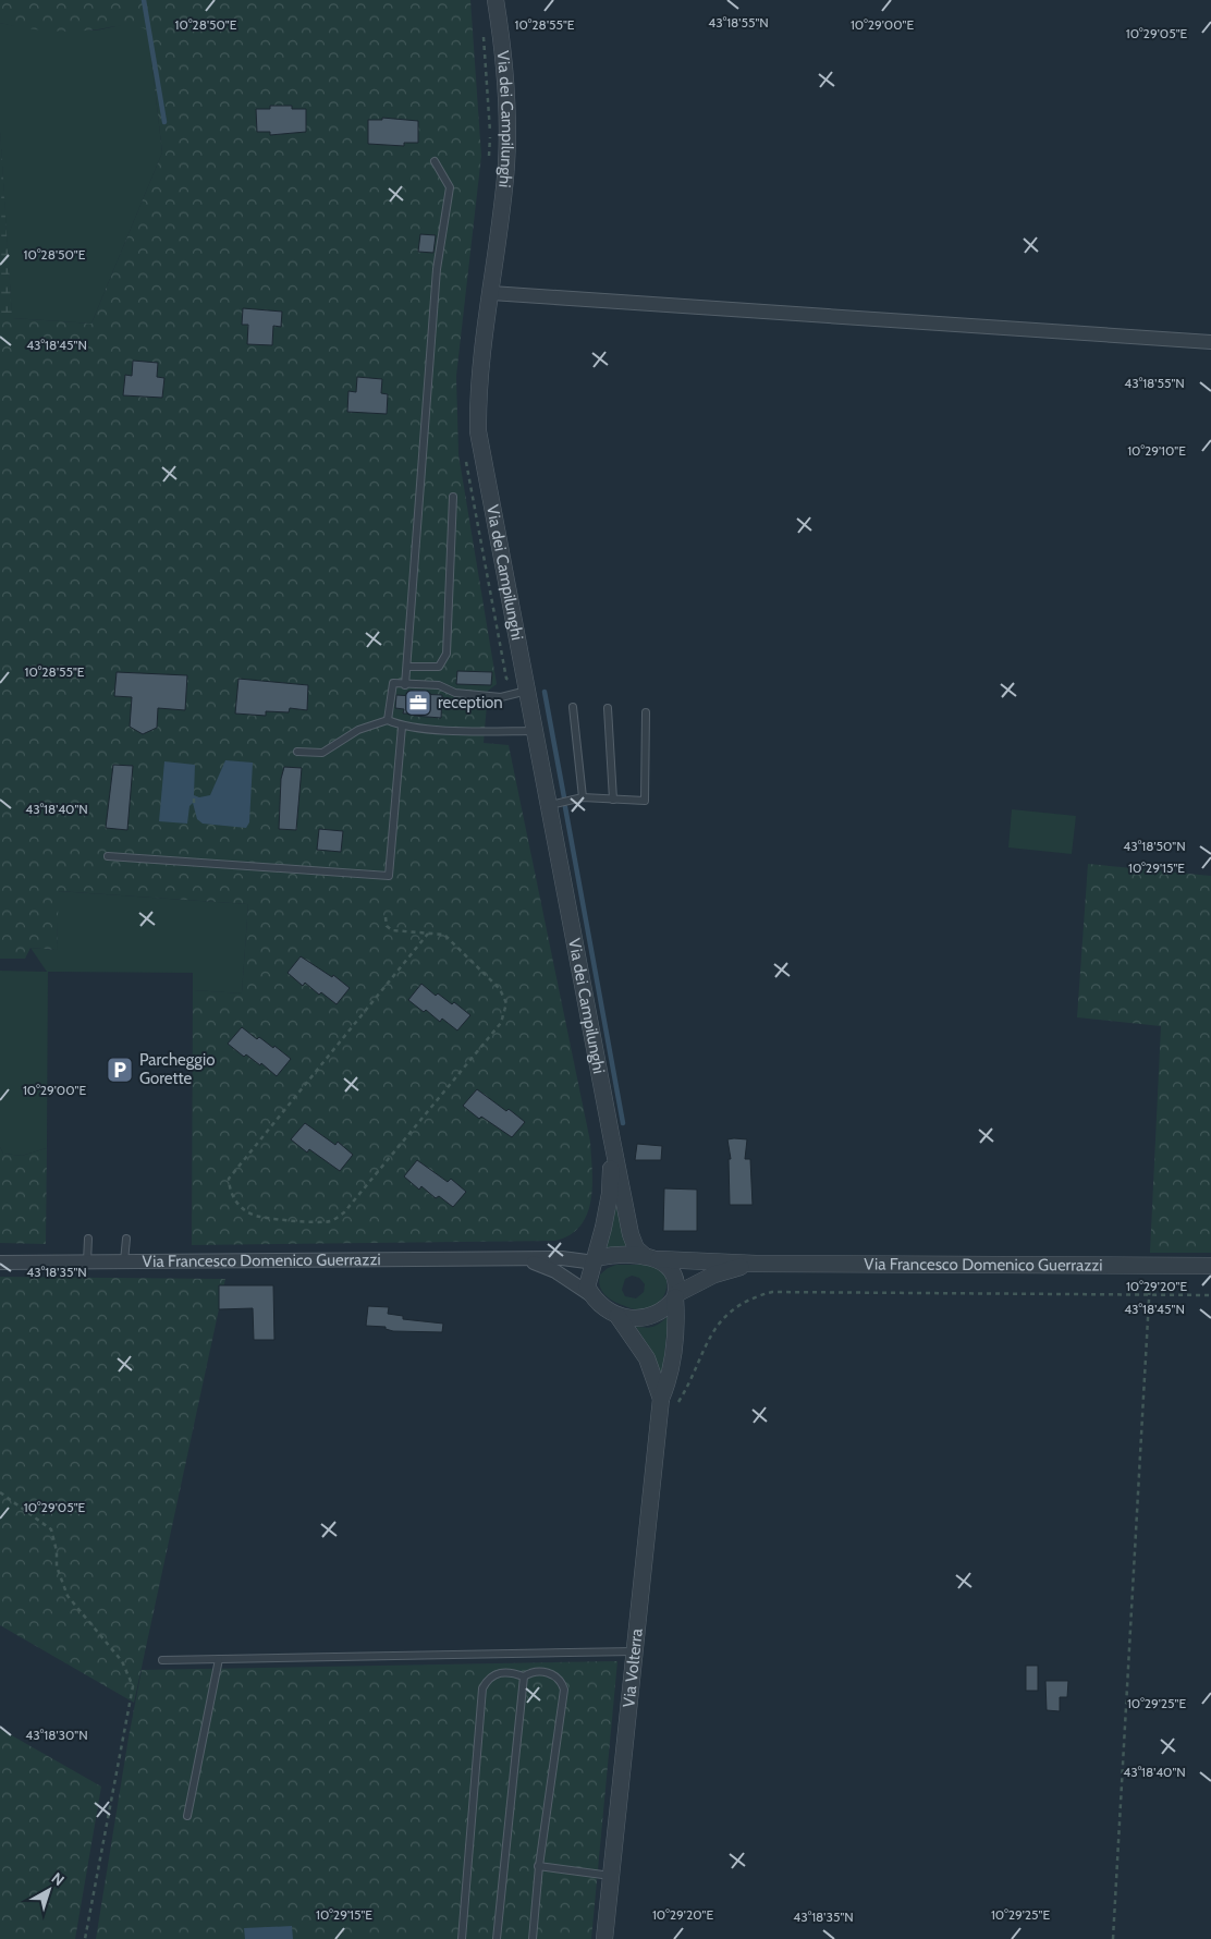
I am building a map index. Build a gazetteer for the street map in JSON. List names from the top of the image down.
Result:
{
  "streets": {
    "street": ["Via dei Campilunghi", "Via Francesco Domenico Guerrazzi", "Via Volterra"]
  },
  "crossings": [
    ["Via dei Campilunghi", "Via Francesco Domenico Guerrazzi"],
    ["Via dei Campilunghi", "Via Volterra"],
    ["Via Francesco Domenico Guerrazzi", "Via Volterra"]
  ],
  "places": {
    "office": ["reception"],
    "parking": ["Parcheggio Gorette"]
  },
  "north": "top right",
  "coordinates": [
    "43°18'55\"N",
    "10°28'50\"E",
    "10°28'55\"E",
    "10°29'00\"E",
    "10°29'05\"E",
    "43°18'45\"N",
    "10°29'10\"E",
    "43°18'40\"N",
    "43°18'50\"N",
    "10°29'15\"E",
    "43°18'35\"N",
    "10°29'20\"E",
    "10°29'25\"E",
    "43°18'30\"N"
  ]
}
